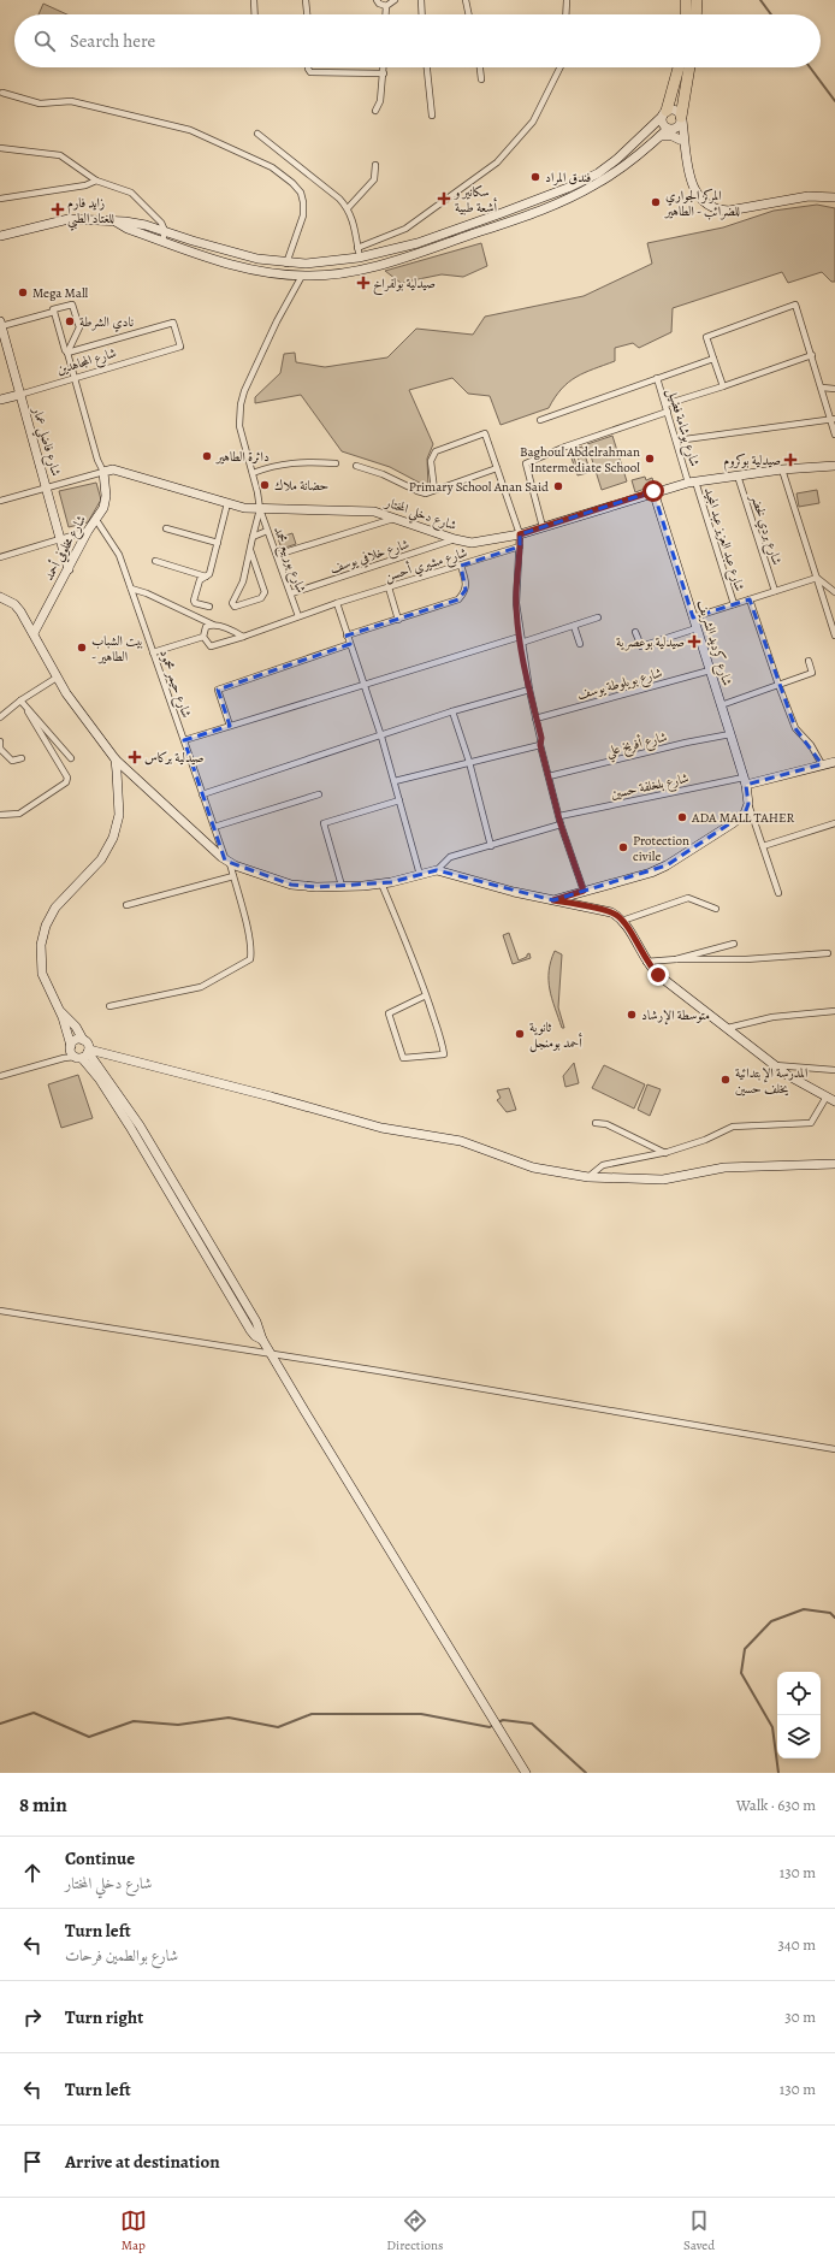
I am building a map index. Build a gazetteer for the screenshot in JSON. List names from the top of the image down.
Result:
{
  "streets": {
    "main road": [
      "شارع المجاهدين",
      "شارع فاضلي عمار",
      "شارع دخلي المختار",
      "شارع مخلوفي أحمد",
      "شارع كرديد الشريف"
    ],
    "street": [
      "شارع بوشامة فضيل",
      "شارع بردي لخضر",
      "شارع عبد العزيز عبد المجيد",
      "شارع خلافي يوسف",
      "شارع بوربيع محمد",
      "شارع مشيري أحسن",
      "شارع حيمر محمود",
      "شارع بويلوطة يوسف",
      "شارع أفريخ علي",
      "شارع بلخلفة حسين"
    ]
  },
  "crossings": [
    ["شارع المجاهدين", "شارع فاضلي عمار"],
    ["شارع بوشامة فضيل", "شارع دخلي المختار"],
    ["شارع بوشامة فضيل", "شارع عبد العزيز عبد المجيد"],
    ["شارع فاضلي عمار", "شارع دخلي المختار"],
    ["شارع فاضلي عمار", "شارع مخلوفي أحمد"],
    ["شارع دخلي المختار", "شارع بردي لخضر"],
    ["شارع دخلي المختار", "شارع عبد العزيز عبد المجيد"],
    ["شارع دخلي المختار", "شارع مخلوفي أحمد"],
    ["شارع دخلي المختار", "شارع خلافي يوسف"],
    ["شارع دخلي المختار", "شارع بوربيع محمد"],
    ["شارع دخلي المختار", "شارع كرديد الشريف"],
    ["شارع مخلوفي أحمد", "شارع حيمر محمود"],
    ["شارع خلافي يوسف", "شارع بوربيع محمد"],
    ["شارع بوربيع محمد", "شارع مشيري أحسن"],
    ["شارع كرديد الشريف", "شارع بويلوطة يوسف"],
    ["شارع كرديد الشريف", "شارع أفريخ علي"],
    ["شارع كرديد الشريف", "شارع بلخلفة حسين"]
  ],
  "places": {
    "other": [
      "فندق المراد",
      "المركز الجواري للضرائب - الطاهير",
      "Mega Mall",
      "نادي الشرطة",
      "دائرة الطاهير",
      "Baghoul Abdelrahman Intermediate School",
      "حضانة ملاك",
      "Primary School Anan Said",
      "بيت الشباب - الطاهير",
      "ADA MALL TAHER",
      "Protection civile",
      "متوسطة الإرشاد",
      "ثانوية أحمد بومنجل",
      "المدرسة الإبتدائية يخلف حسين"
    ],
    "health": [
      "سكانير و أشعة طبية",
      "زايد فارم للعتاد الطبي",
      "صيدلية بولفراخ",
      "صيدلية بوكروم",
      "صيدلية بوعصرية",
      "صيدلية بركاس"
    ]
  },
  "page": {
    "search": "Search here",
    "heading": ["8 min", "Walk · 630 m"],
    "list": [
      ["Continue", "شارع دخلي المختار", "130 m"],
      ["Turn left", "شارع بوالطمين فرحات", "340 m"],
      ["Turn right", "30 m"],
      ["Turn left", "130 m"],
      "Arrive at destination"
    ],
    "nav": ["Map", "Directions", "Saved"]
  }
}
